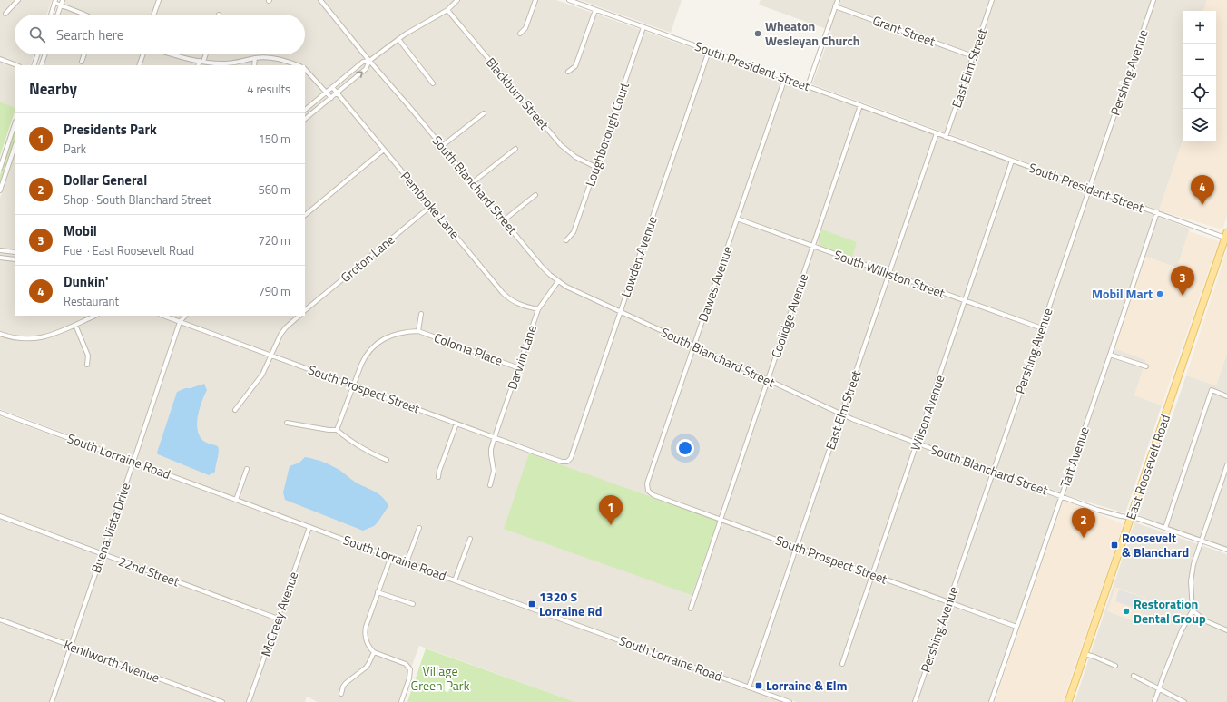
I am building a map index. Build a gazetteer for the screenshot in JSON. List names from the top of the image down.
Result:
{
  "streets": {
    "main road": ["East Roosevelt Road"],
    "street": [
      "Grant Street",
      "South President Street",
      "East Elm Street",
      "Pershing Avenue",
      "Blackburn Street",
      "Loughborough Court",
      "South Blanchard Street",
      "Pembroke Lane",
      "Lowden Avenue",
      "Groton Lane",
      "South Williston Street",
      "Dawes Avenue",
      "Coolidge Avenue",
      "Coloma Place",
      "Darwin Lane",
      "South Prospect Street",
      "Wilson Avenue",
      "South Lorraine Road",
      "Taft Avenue",
      "Buena Vista Drive",
      "22nd Street",
      "McCreey Avenue",
      "Kenilworth Avenue"
    ]
  },
  "crossings": [
    ["Grant Street", "East Elm Street"],
    ["South President Street", "East Elm Street"],
    ["South President Street", "Pershing Avenue"],
    ["South President Street", "Loughborough Court"],
    ["South President Street", "Lowden Avenue"],
    ["South President Street", "Dawes Avenue"],
    ["South President Street", "Coolidge Avenue"],
    ["South President Street", "Wilson Avenue"],
    ["South President Street", "Taft Avenue"],
    ["South President Street", "East Roosevelt Road"],
    ["East Elm Street", "South Blanchard Street"],
    ["East Elm Street", "South Williston Street"],
    ["East Elm Street", "South Prospect Street"],
    ["East Elm Street", "South Lorraine Road"],
    ["Pershing Avenue", "South Blanchard Street"],
    ["Pershing Avenue", "South Williston Street"],
    ["Pershing Avenue", "South Prospect Street"],
    ["Blackburn Street", "Loughborough Court"],
    ["South Blanchard Street", "Lowden Avenue"],
    ["South Blanchard Street", "Dawes Avenue"],
    ["South Blanchard Street", "Coolidge Avenue"],
    ["South Blanchard Street", "Darwin Lane"],
    ["South Blanchard Street", "Wilson Avenue"],
    ["South Blanchard Street", "Taft Avenue"],
    ["South Blanchard Street", "East Roosevelt Road"],
    ["Pembroke Lane", "Groton Lane"],
    ["Pembroke Lane", "Darwin Lane"],
    ["Lowden Avenue", "South Prospect Street"],
    ["South Williston Street", "Dawes Avenue"],
    ["South Williston Street", "Coolidge Avenue"],
    ["South Williston Street", "Wilson Avenue"],
    ["Dawes Avenue", "South Prospect Street"],
    ["Coolidge Avenue", "South Prospect Street"],
    ["Coloma Place", "Darwin Lane"],
    ["Coloma Place", "South Prospect Street"],
    ["Darwin Lane", "South Prospect Street"],
    ["South Prospect Street", "Wilson Avenue"],
    ["South Prospect Street", "Taft Avenue"],
    ["South Prospect Street", "Buena Vista Drive"],
    ["South Lorraine Road", "Buena Vista Drive"],
    ["South Lorraine Road", "McCreey Avenue"],
    ["Buena Vista Drive", "22nd Street"],
    ["Buena Vista Drive", "Kenilworth Avenue"],
    ["22nd Street", "McCreey Avenue"]
  ],
  "parks": ["Village Green Park"],
  "places": {
    "other": ["Wheaton Wesleyan Church", "Mobil Mart", "Restoration Dental Group"],
    "transit": ["Roosevelt & Blanchard", "1320 S Lorraine Rd", "Lorraine & Elm"]
  },
  "page": {
    "map_buttons": ["+", "−"],
    "search": "Search here",
    "heading": ["Nearby", "4 results"],
    "list": [
      {
        "mark": "1",
        "name": "Presidents Park",
        "note": "Park",
        "value": "150 m"
      },
      {
        "mark": "2",
        "name": "Dollar General",
        "note": "Shop · South Blanchard Street",
        "value": "560 m"
      },
      {
        "mark": "3",
        "name": "Mobil",
        "note": "Fuel · East Roosevelt Road",
        "value": "720 m"
      },
      {
        "mark": "4",
        "name": "Dunkin'",
        "note": "Restaurant",
        "value": "790 m"
      }
    ],
    "pins": [
      "4",
      "3",
      "1",
      "2"
    ]
  }
}
